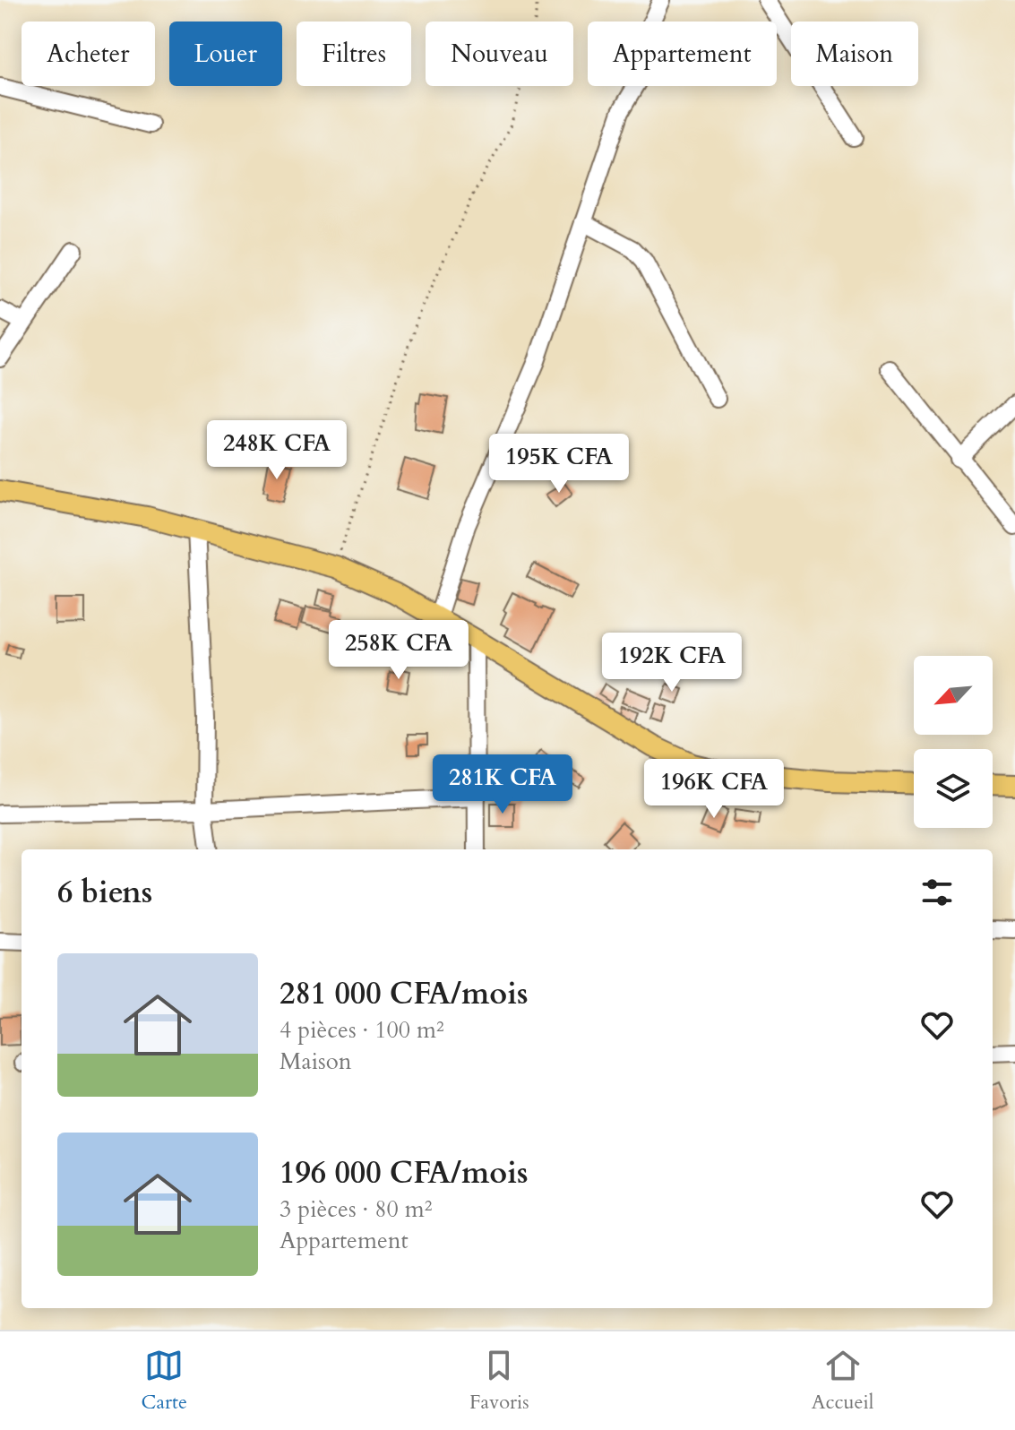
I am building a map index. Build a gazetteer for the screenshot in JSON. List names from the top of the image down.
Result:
{
  "north": "bottom left",
  "page": {
    "chip": [
      "Acheter",
      "Louer",
      "Filtres",
      "Nouveau",
      "Appartement",
      "Maison"
    ],
    "price": [
      "248K CFA",
      "195K CFA",
      "258K CFA",
      "192K CFA",
      "281K CFA",
      "196K CFA"
    ],
    "heading": "6 biens",
    "list": [
      {
        "name": "281 000 CFA/mois",
        "note": "4 pièces · 100 m² · Maison"
      },
      {
        "name": "196 000 CFA/mois",
        "note": "3 pièces · 80 m² · Appartement"
      }
    ],
    "tabs": ["Carte", "Favoris", "Accueil"]
  }
}
